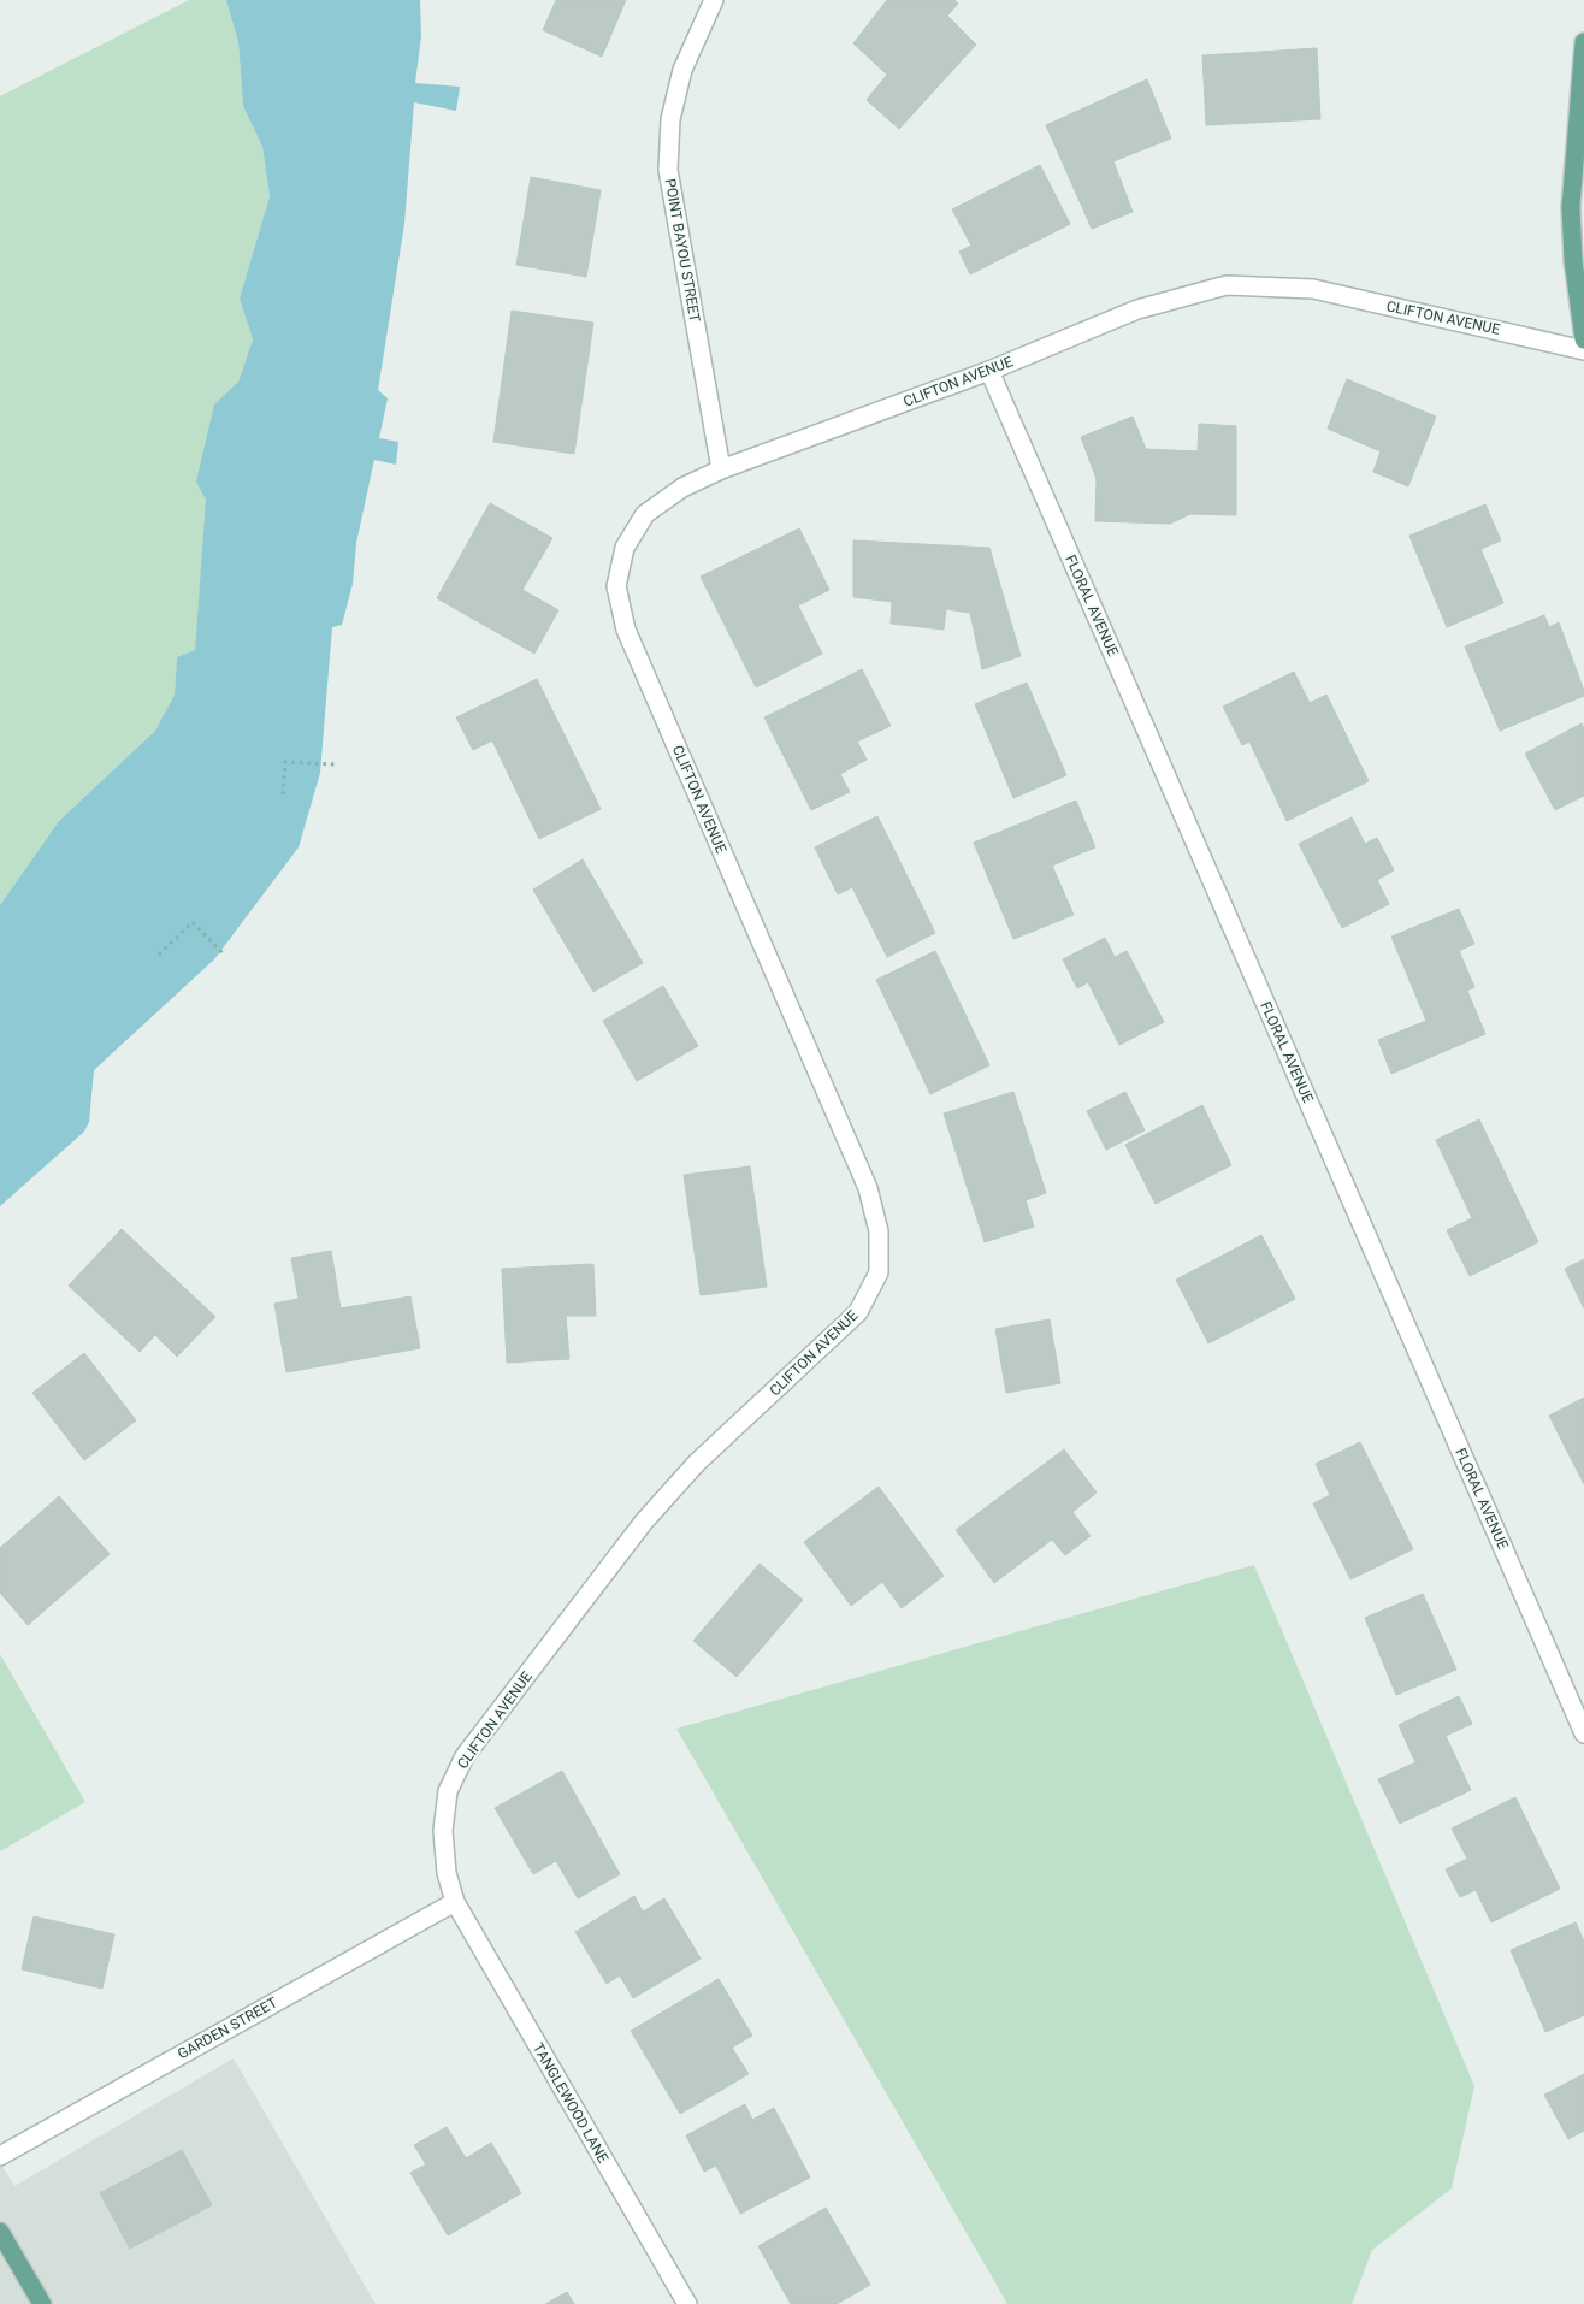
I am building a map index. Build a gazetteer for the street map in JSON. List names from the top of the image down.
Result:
{
  "streets": {
    "street": [
      "POINT BAYOU STREET",
      "CLIFTON AVENUE",
      "FLORAL AVENUE",
      "GARDEN STREET",
      "TANGLEWOOD LANE"
    ]
  },
  "crossings": [
    ["POINT BAYOU STREET", "CLIFTON AVENUE"],
    ["CLIFTON AVENUE", "FLORAL AVENUE"],
    ["CLIFTON AVENUE", "GARDEN STREET"],
    ["CLIFTON AVENUE", "TANGLEWOOD LANE"],
    ["GARDEN STREET", "TANGLEWOOD LANE"]
  ]
}
